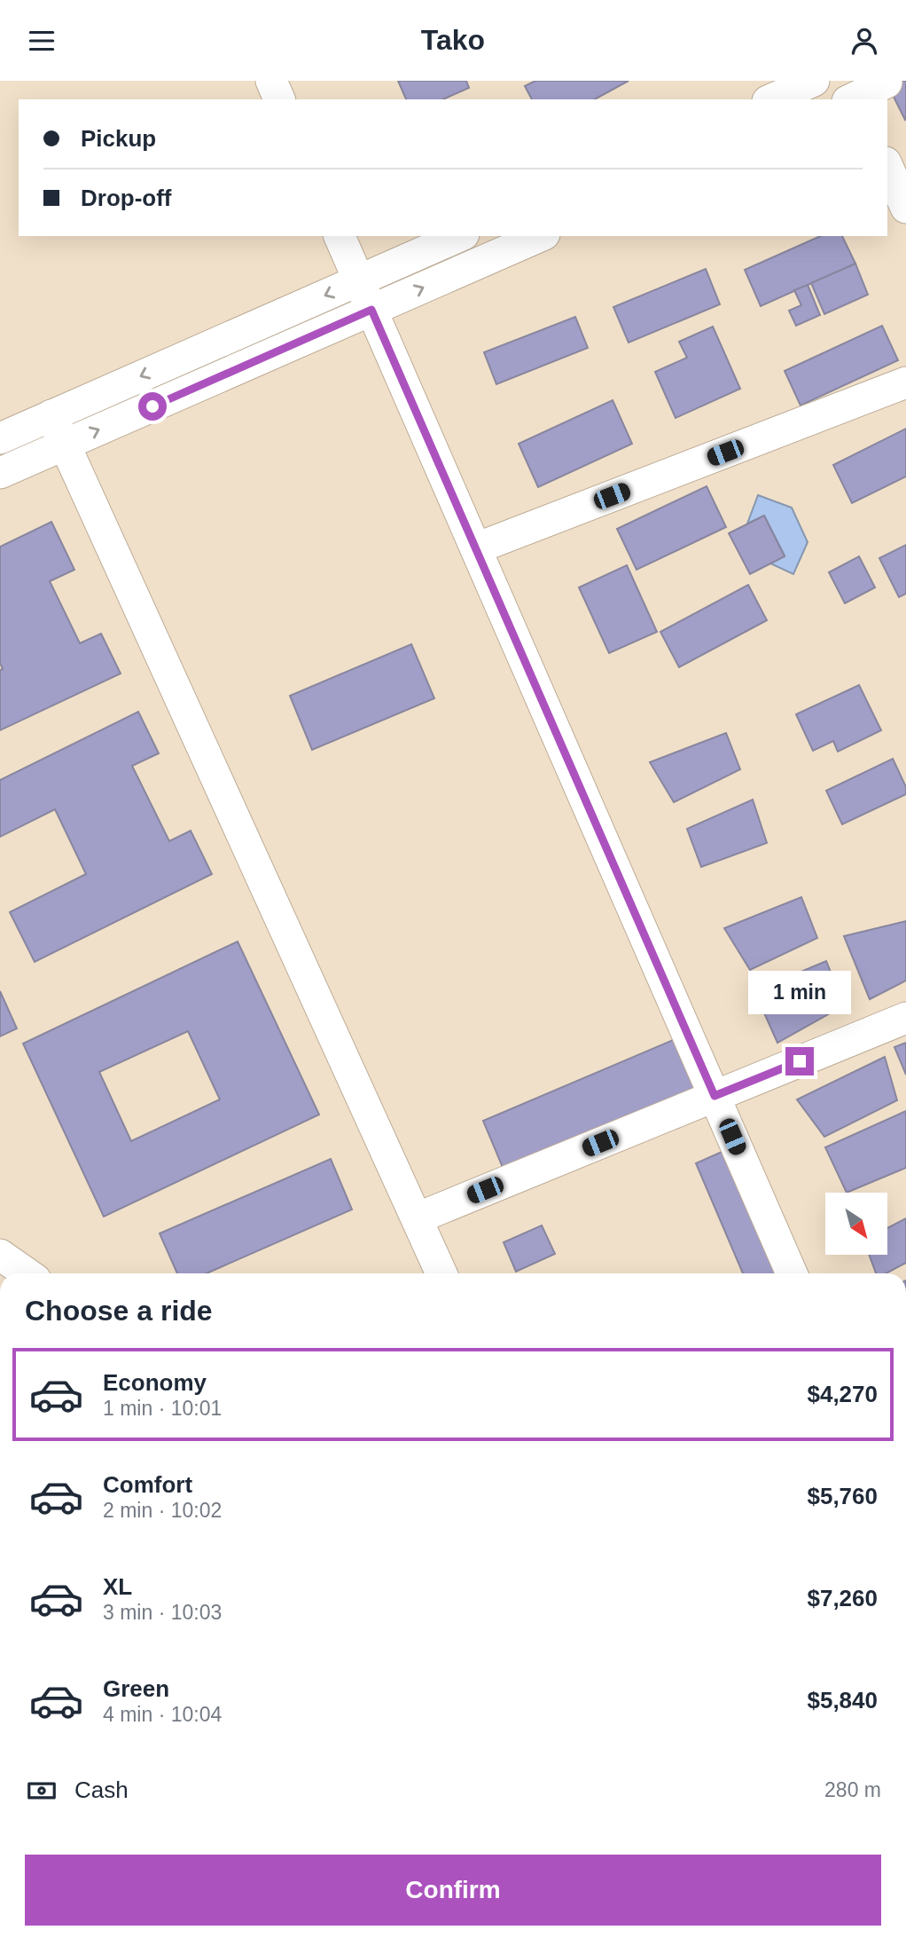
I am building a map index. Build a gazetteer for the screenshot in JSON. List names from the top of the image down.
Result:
{
  "north": "bottom right",
  "page": {
    "header": "Tako",
    "banner": ["Pickup", "Drop-off"],
    "bubble": "1 min",
    "heading": "Choose a ride",
    "list": [
      {
        "name": "Economy",
        "note": "1 min · 10:01",
        "value": "$4,270"
      },
      {
        "name": "Comfort",
        "note": "2 min · 10:02",
        "value": "$5,760"
      },
      {
        "name": "XL",
        "note": "3 min · 10:03",
        "value": "$7,260"
      },
      {
        "name": "Green",
        "note": "4 min · 10:04",
        "value": "$5,840"
      }
    ],
    "pay": ["Cash", "280 m"],
    "buttons": "Confirm"
  }
}
